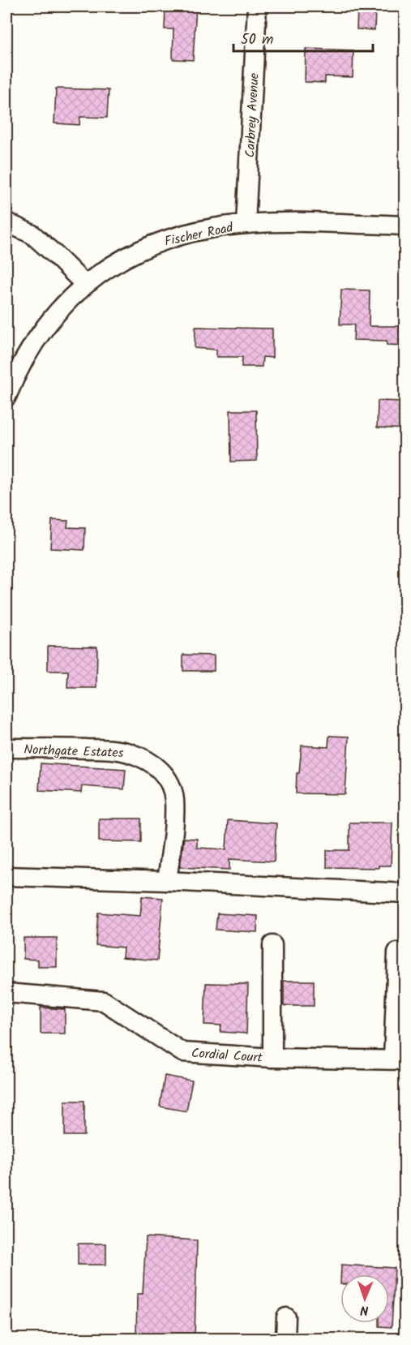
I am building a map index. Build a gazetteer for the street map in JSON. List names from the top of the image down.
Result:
{
  "streets": {
    "street": [
      "Carbrey Avenue",
      "Fischer Road",
      "Northgate Estates",
      "Cordial Court"
    ]
  },
  "crossings": [
    ["Carbrey Avenue", "Fischer Road"]
  ],
  "scale_bar": "50 m",
  "north": "bottom"
}
